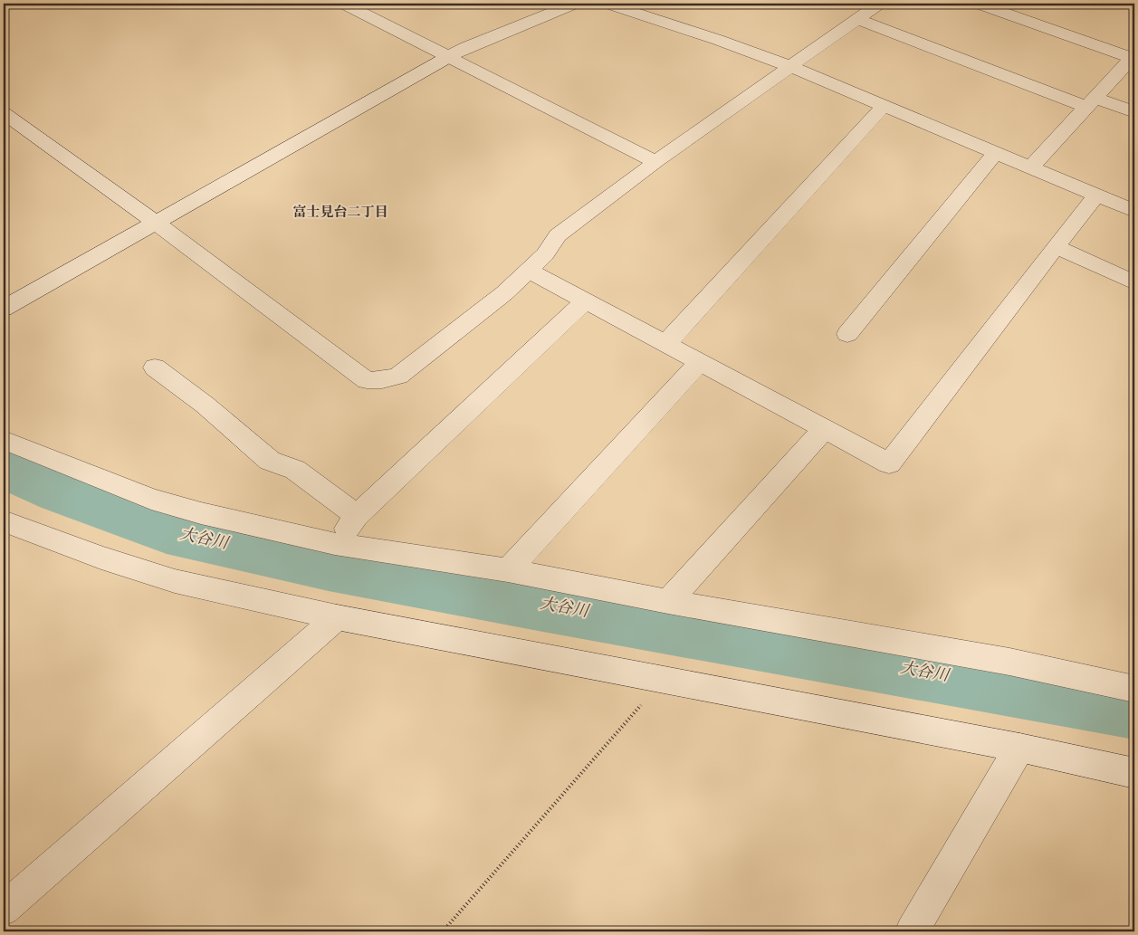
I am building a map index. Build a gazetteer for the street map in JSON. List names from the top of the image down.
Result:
{
  "districts": ["富士見台二丁目"],
  "water": ["大谷川"]
}
